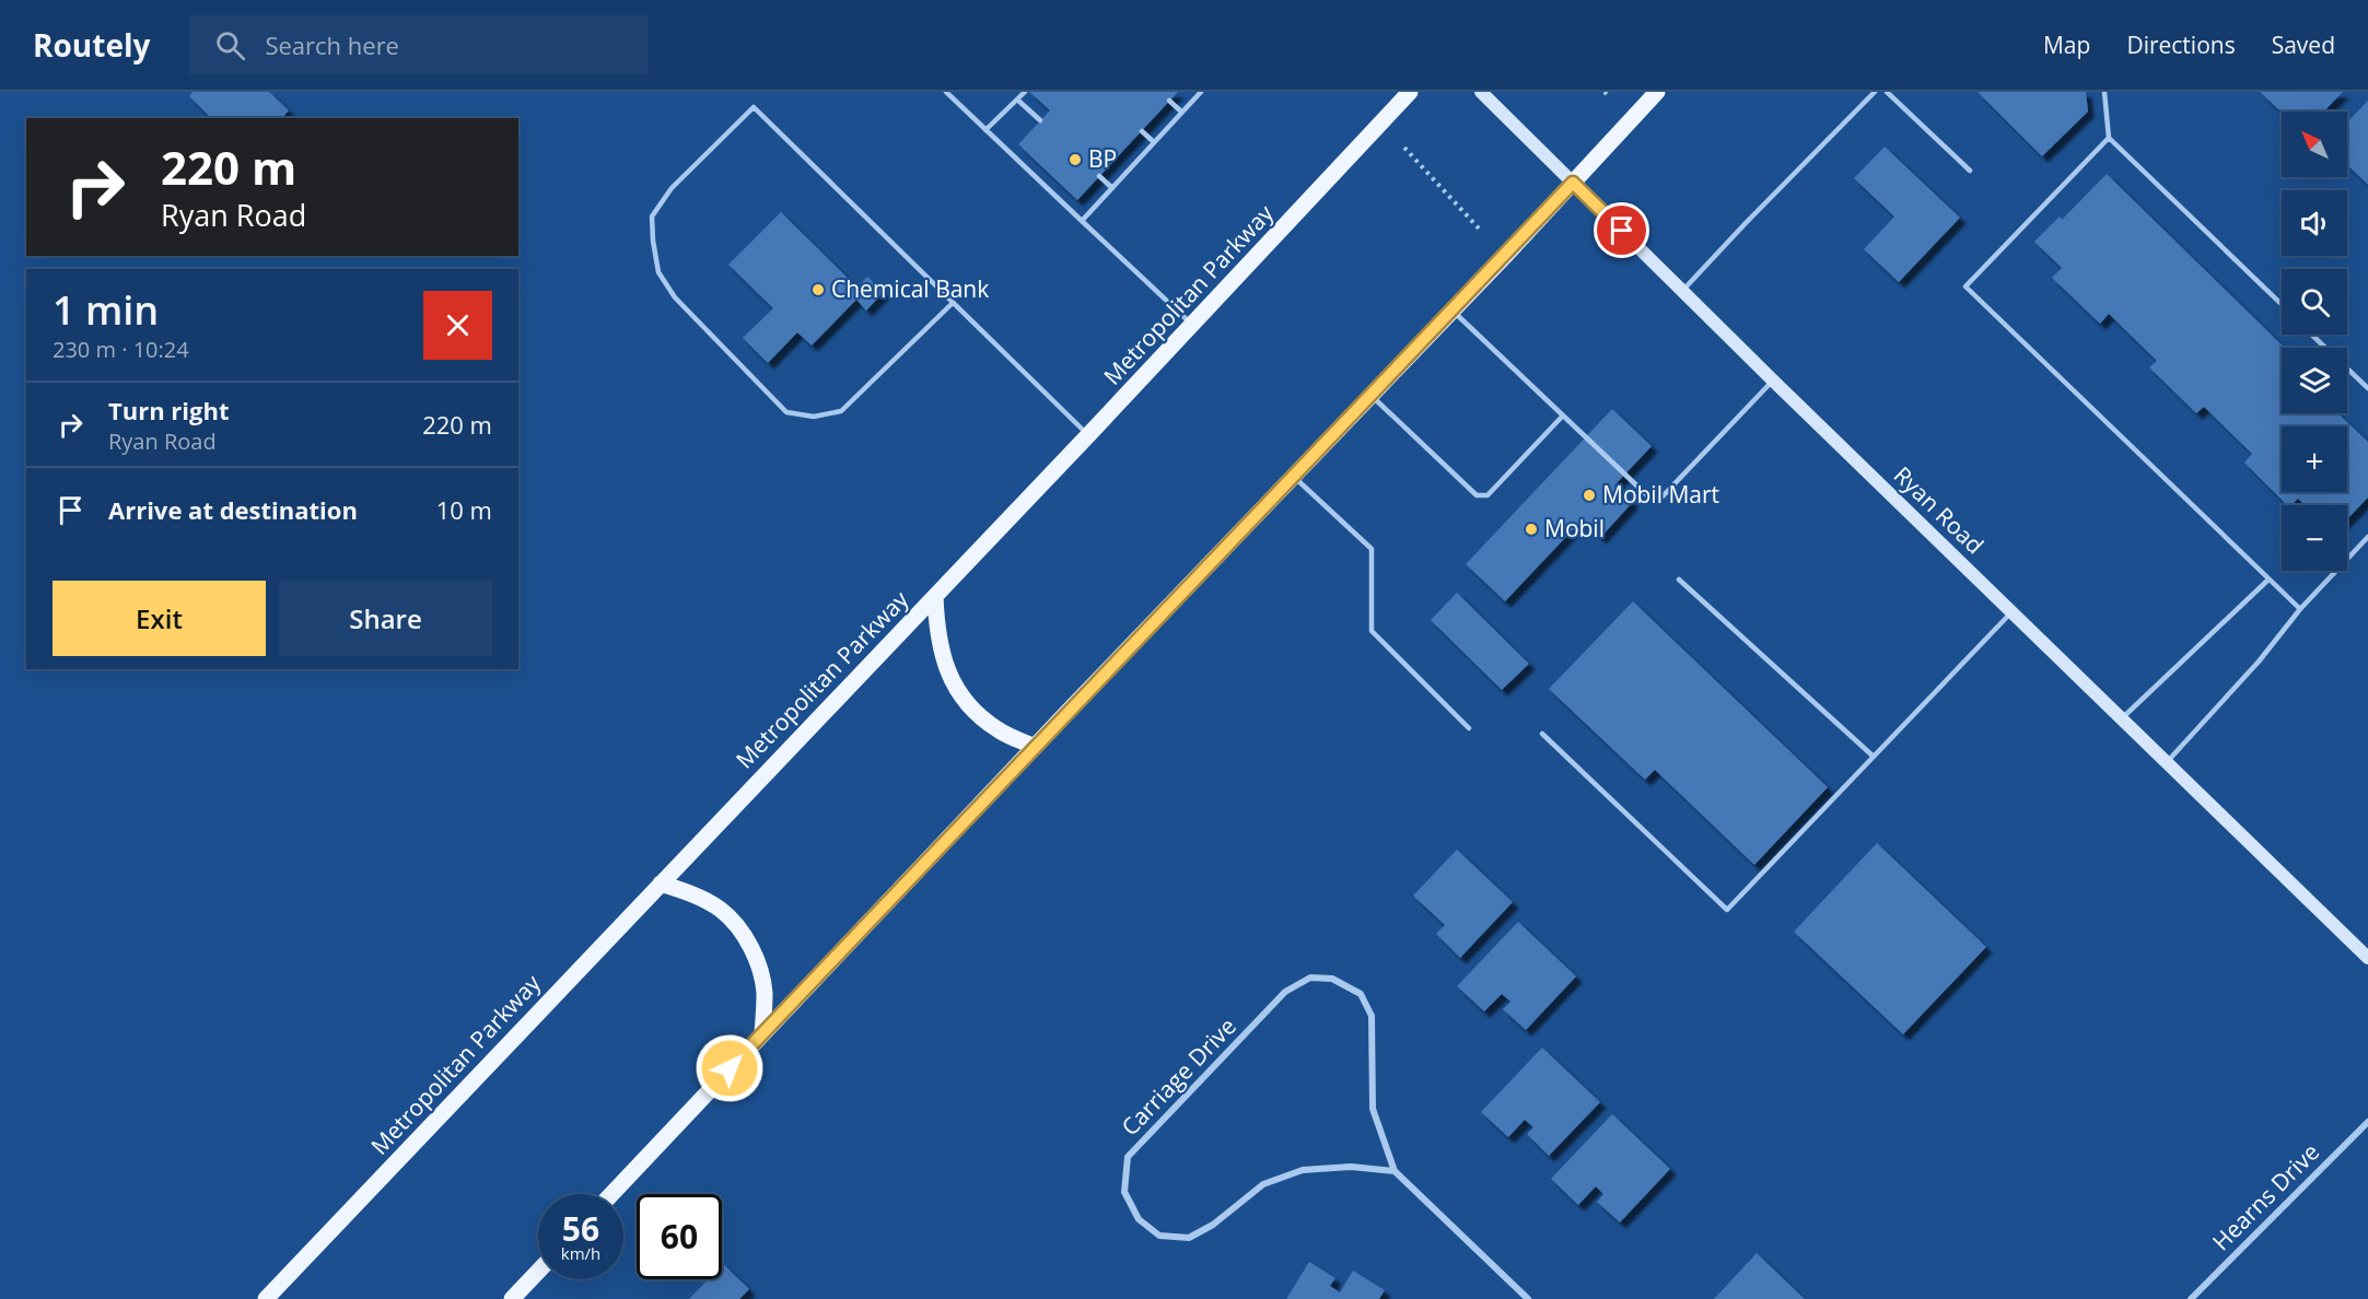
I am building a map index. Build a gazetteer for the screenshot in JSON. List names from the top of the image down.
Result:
{
  "streets": {
    "main road": ["Metropolitan Parkway", "Ryan Road"],
    "street": ["Carriage Drive", "Hearns Drive"]
  },
  "places": [
    "BP",
    "Chemical Bank",
    "Mobil Mart",
    "Mobil"
  ],
  "north": "top left",
  "page": {
    "header": "Routely",
    "search": "Search here",
    "nav": ["Map", "Directions", "Saved"],
    "map_buttons": ["+", "−"],
    "turn": ["220 m", "Ryan Road"],
    "heading": ["1 min", "230 m · 10:24"],
    "list": [
      {
        "name": "Turn right",
        "note": "Ryan Road",
        "value": "220 m"
      },
      {
        "name": "Arrive at destination",
        "value": "10 m"
      }
    ],
    "buttons": ["Exit", "Share"],
    "speed": "56 km/h",
    "limit": "60"
  }
}
